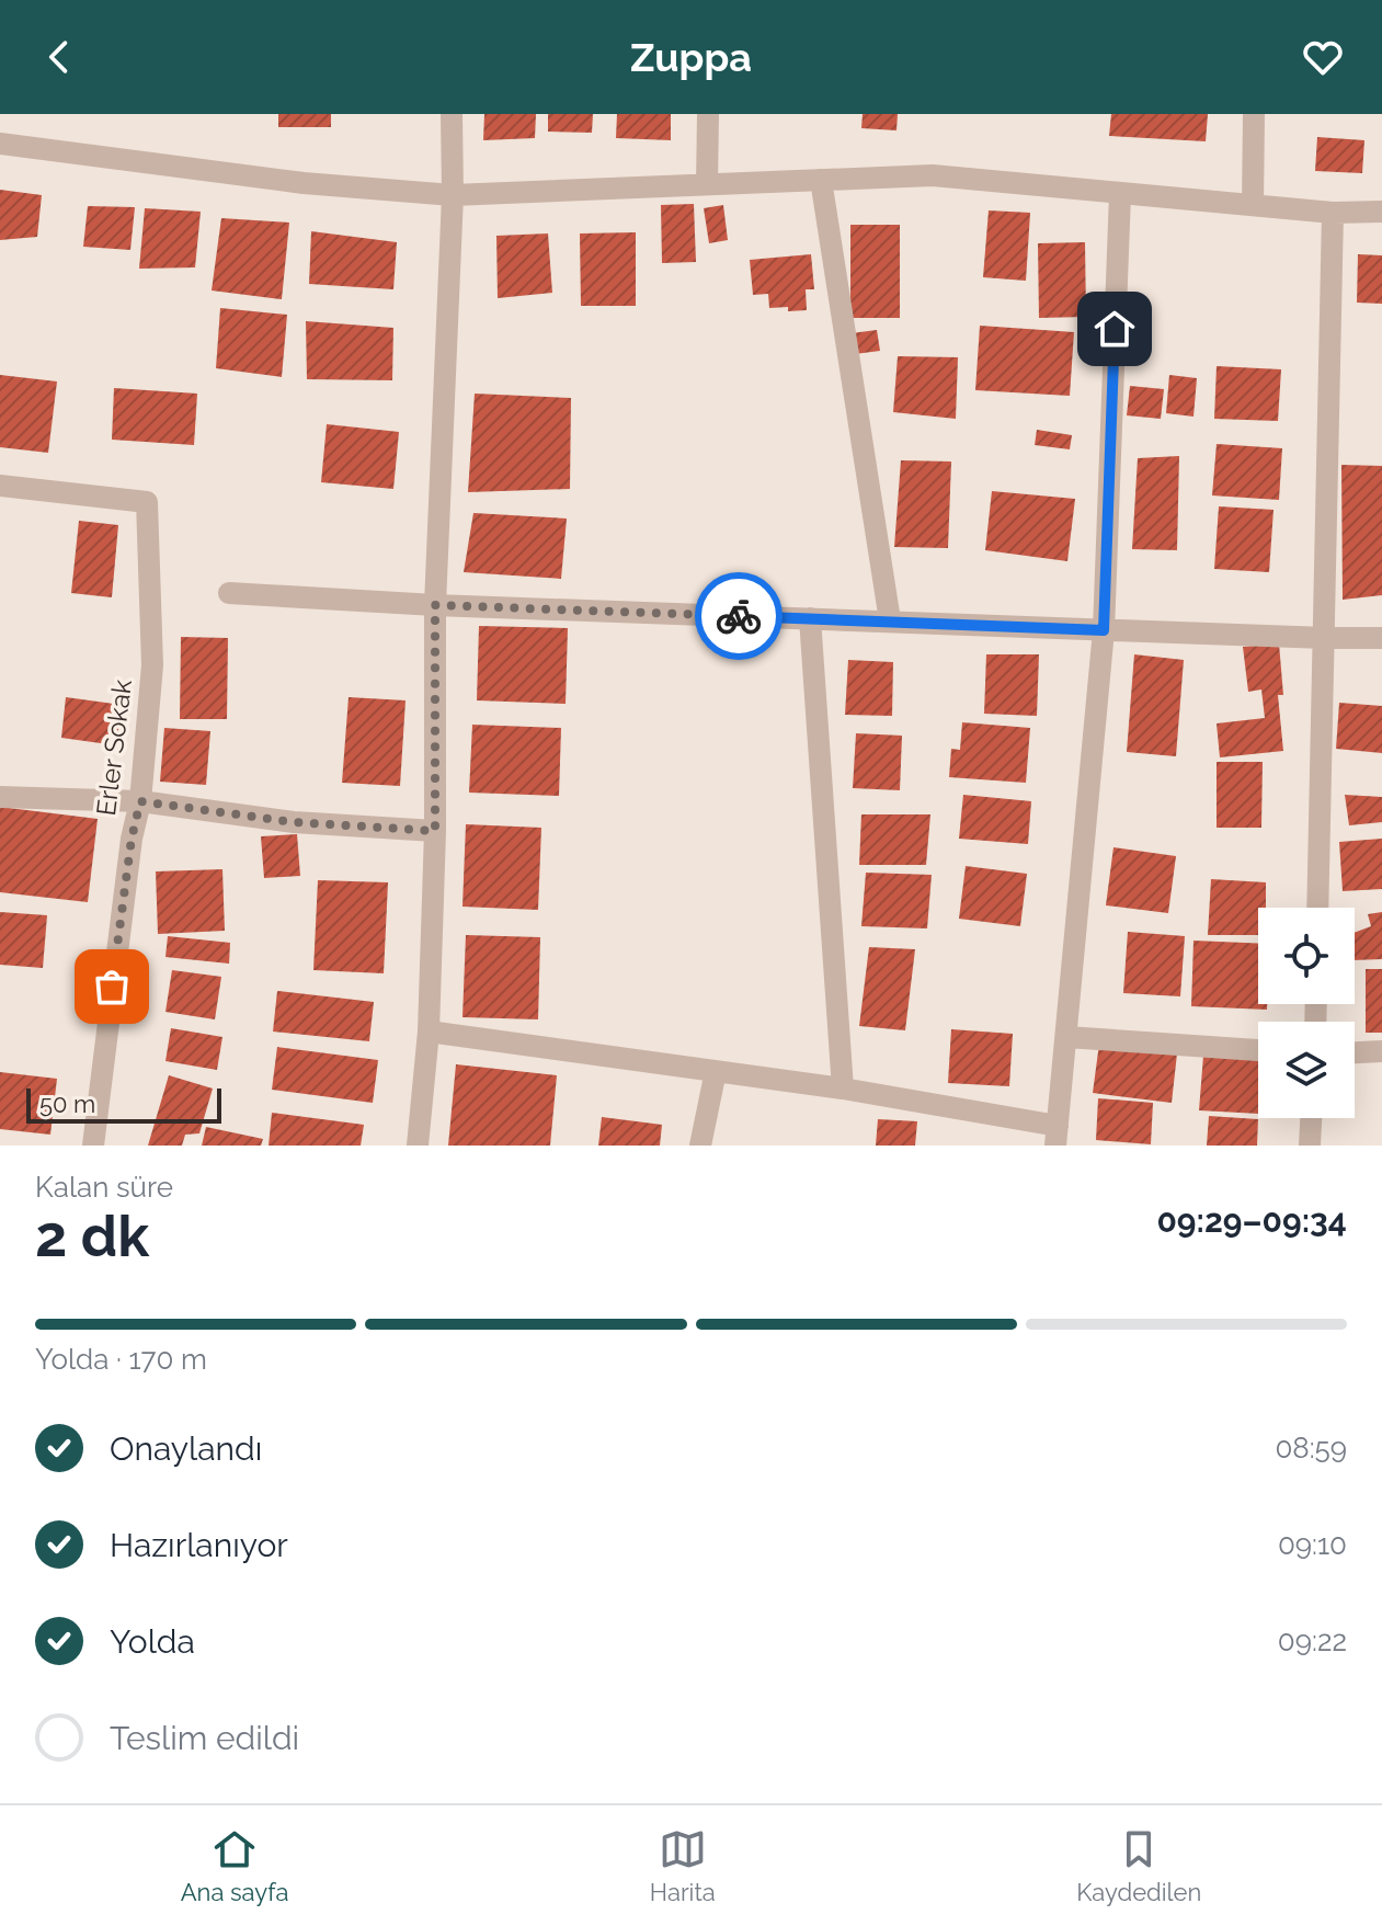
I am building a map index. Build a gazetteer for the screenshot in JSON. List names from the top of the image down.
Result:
{
  "streets": {
    "street": ["Erler Sokak"]
  },
  "scale_bar": "50 m",
  "page": {
    "header": "Zuppa",
    "scale": "50 m",
    "heading": ["2 dk", "Kalan süre", "09:29–09:34"],
    "bar": "Yolda · 170 m",
    "list": [
      ["Onaylandı", "08:59"],
      ["Hazırlanıyor", "09:10"],
      ["Yolda", "09:22"],
      "Teslim edildi"
    ],
    "tabs": ["Ana sayfa", "Harita", "Kaydedilen"]
  }
}
